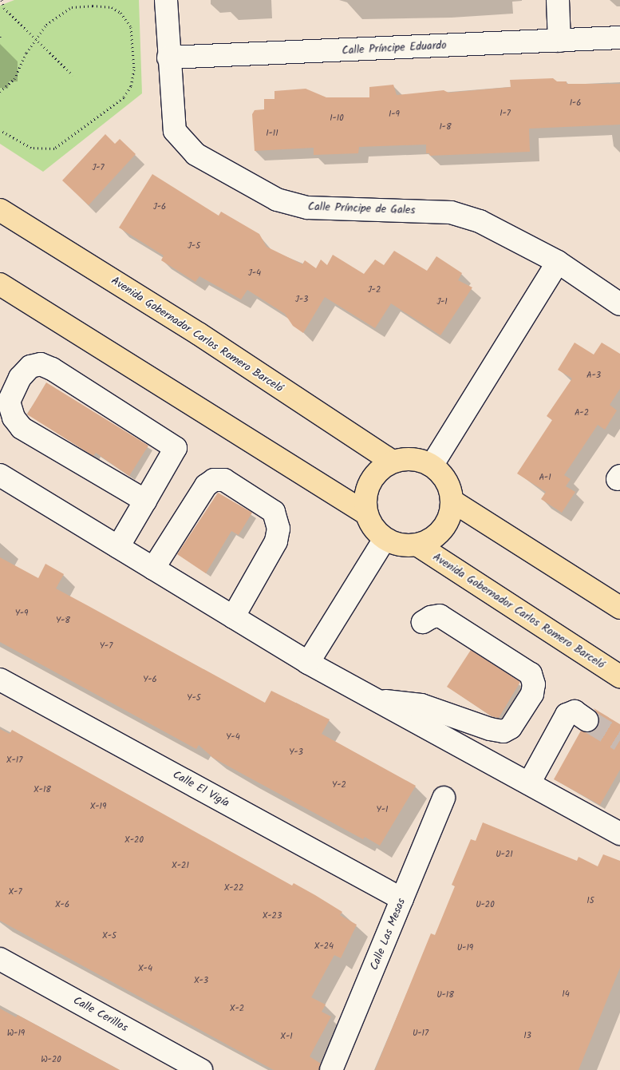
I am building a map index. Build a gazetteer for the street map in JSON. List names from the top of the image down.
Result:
{
  "streets": {
    "main road": ["Avenida Gobernador Carlos Romero Barceló"],
    "street": [
      "Calle Príncipe Eduardo",
      "Calle Príncipe de Gales",
      "Calle El Vigía",
      "Calle Las Mesas",
      "Calle Cerillos"
    ]
  },
  "crossings": [
    ["Calle Príncipe Eduardo", "Calle Príncipe de Gales"],
    ["Calle El Vigía", "Calle Las Mesas"]
  ],
  "house_numbers": [
    "I-6",
    "I-7",
    "I-9",
    "I-10",
    "I-8",
    "I-11",
    "J-7",
    "J-6",
    "J-5",
    "J-4",
    "J-2",
    "J-3",
    "J-1",
    "A-3",
    "A-2",
    "A-1",
    "Y-9",
    "Y-8",
    "Y-7",
    "Y-6",
    "Y-5",
    "Y-4",
    "Y-3",
    "X-17",
    "Y-2",
    "X-18",
    "X-19",
    "Y-1",
    "X-20",
    "U-21",
    "X-21",
    "X-22",
    "X-7",
    "15",
    "X-6",
    "U-20",
    "X-23",
    "X-5",
    "X-24",
    "U-19",
    "X-4",
    "X-3",
    "14",
    "U-18",
    "X-2",
    "W-19",
    "U-17",
    "13",
    "X-1",
    "W-20"
  ]
}
